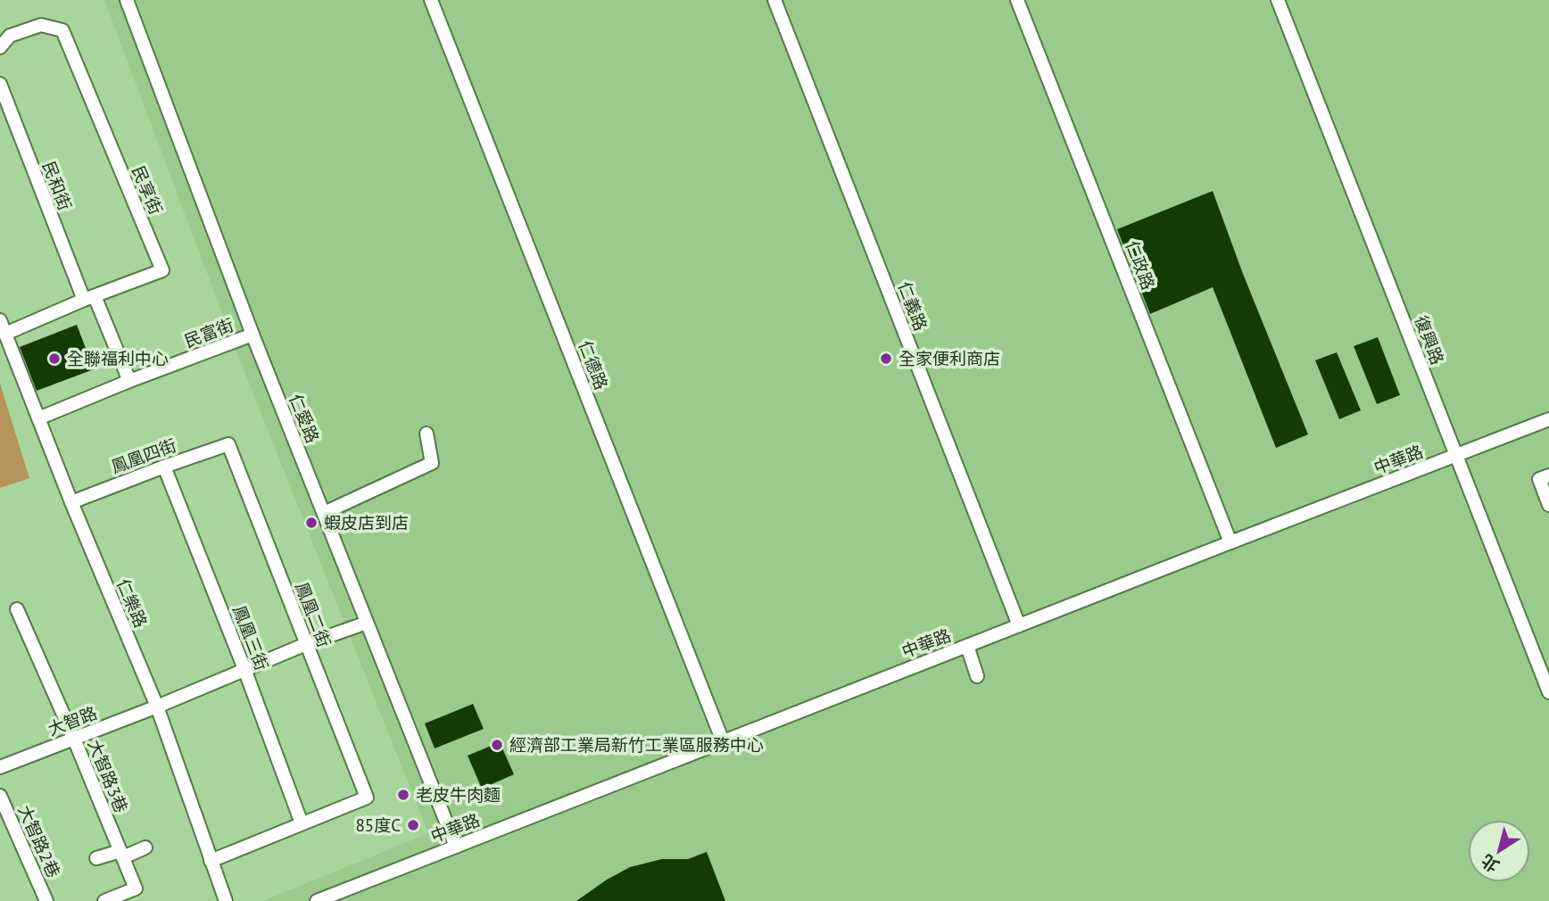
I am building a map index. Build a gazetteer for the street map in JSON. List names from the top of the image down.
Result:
{
  "streets": {
    "street": [
      "民和街",
      "民享街",
      "仁政路",
      "仁義路",
      "民富街",
      "復興路",
      "仁德路",
      "仁愛路",
      "鳳凰四街",
      "中華路",
      "仁樂路",
      "鳳凰二街",
      "鳳凰三街",
      "大智路",
      "大智路3巷",
      "大智路2巷"
    ]
  },
  "crossings": [
    ["民和街", "民享街"],
    ["民和街", "民富街"],
    ["民享街", "仁樂路"],
    ["仁政路", "中華路"],
    ["仁義路", "中華路"],
    ["民富街", "仁愛路"],
    ["民富街", "仁樂路"],
    ["復興路", "中華路"],
    ["仁德路", "中華路"],
    ["仁愛路", "中華路"],
    ["仁愛路", "大智路"],
    ["鳳凰四街", "仁樂路"],
    ["鳳凰四街", "鳳凰二街"],
    ["鳳凰四街", "鳳凰三街"],
    ["仁樂路", "大智路"],
    ["鳳凰二街", "鳳凰三街"],
    ["鳳凰二街", "大智路"],
    ["鳳凰三街", "大智路"],
    ["大智路", "大智路3巷"]
  ],
  "places": [
    "全聯福利中心",
    "全家便利商店",
    "蝦皮店到店",
    "經濟部工業局新竹工業區服務中心",
    "老皮牛肉麵",
    "85度C"
  ],
  "north": "bottom left"
}
